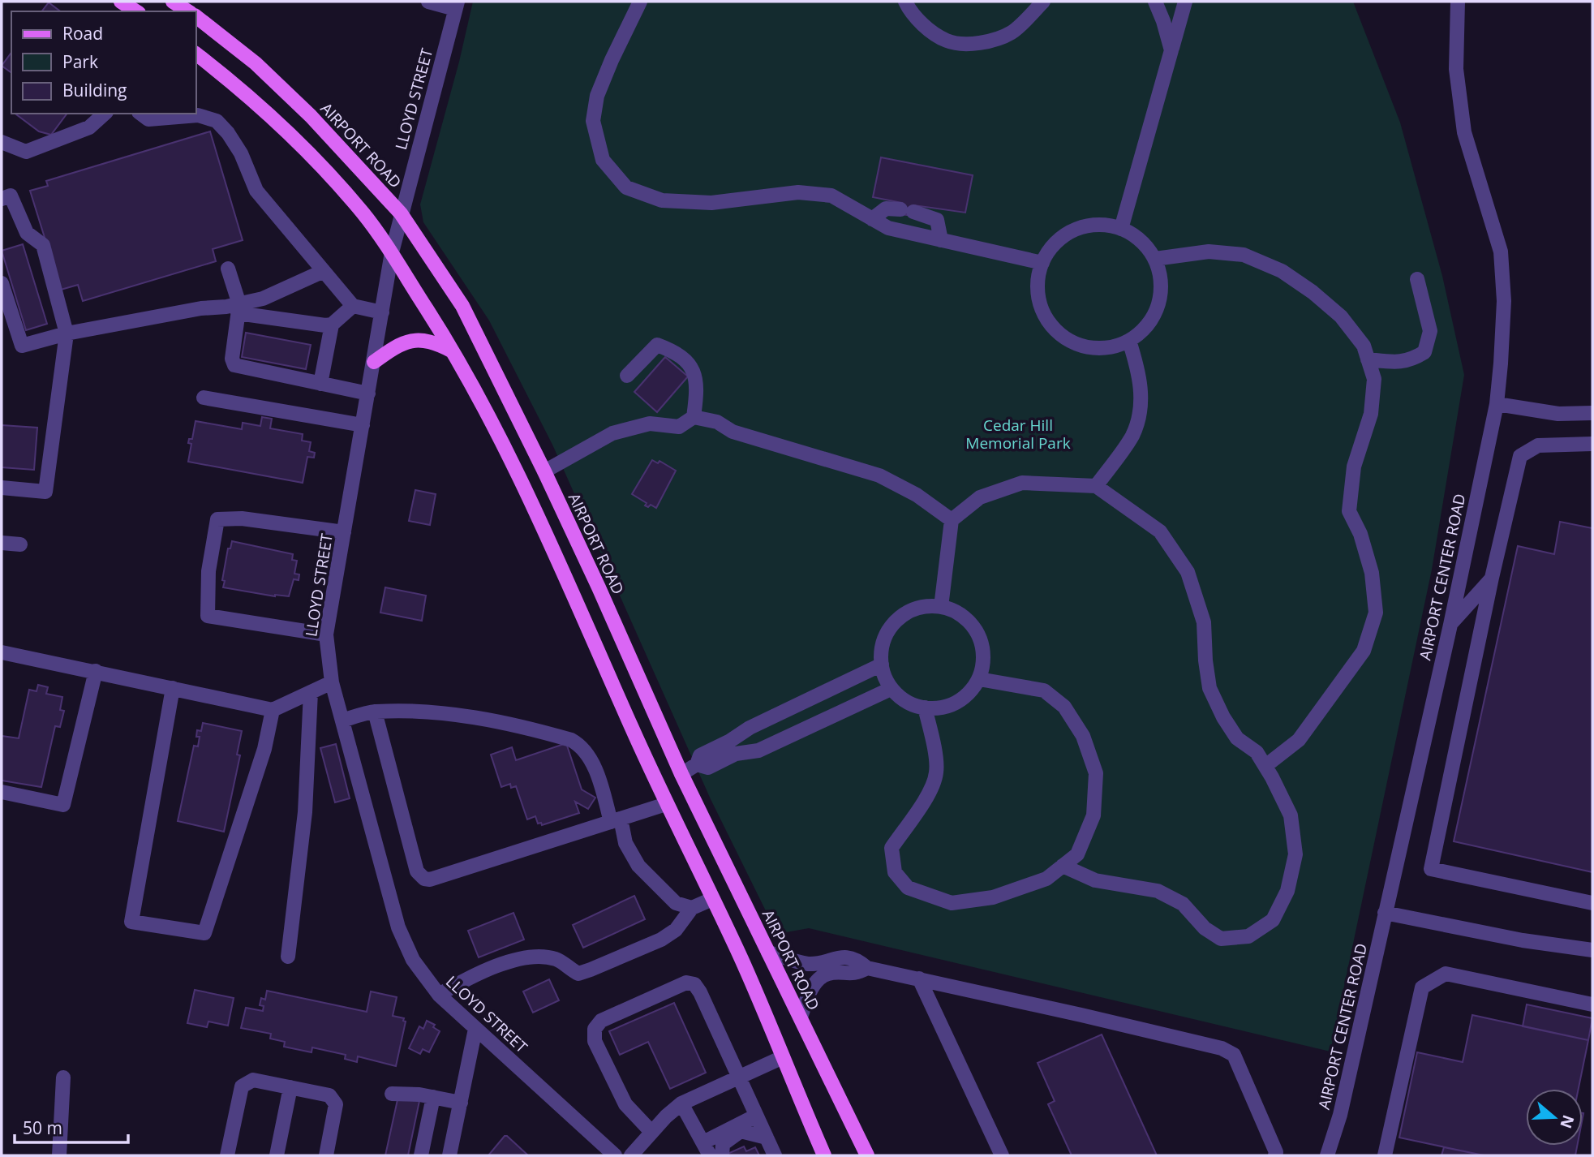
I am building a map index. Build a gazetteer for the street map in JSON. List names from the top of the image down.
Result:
{
  "streets": {
    "main road": ["AIRPORT ROAD"],
    "street": ["LLOYD STREET", "AIRPORT CENTER ROAD"]
  },
  "crossings": [
    ["LLOYD STREET", "AIRPORT ROAD"]
  ],
  "parks": ["Cedar Hill Memorial Park"],
  "legend": ["Road", "Park", "Building"],
  "scale_bar": "50 m",
  "north": "right"
}
